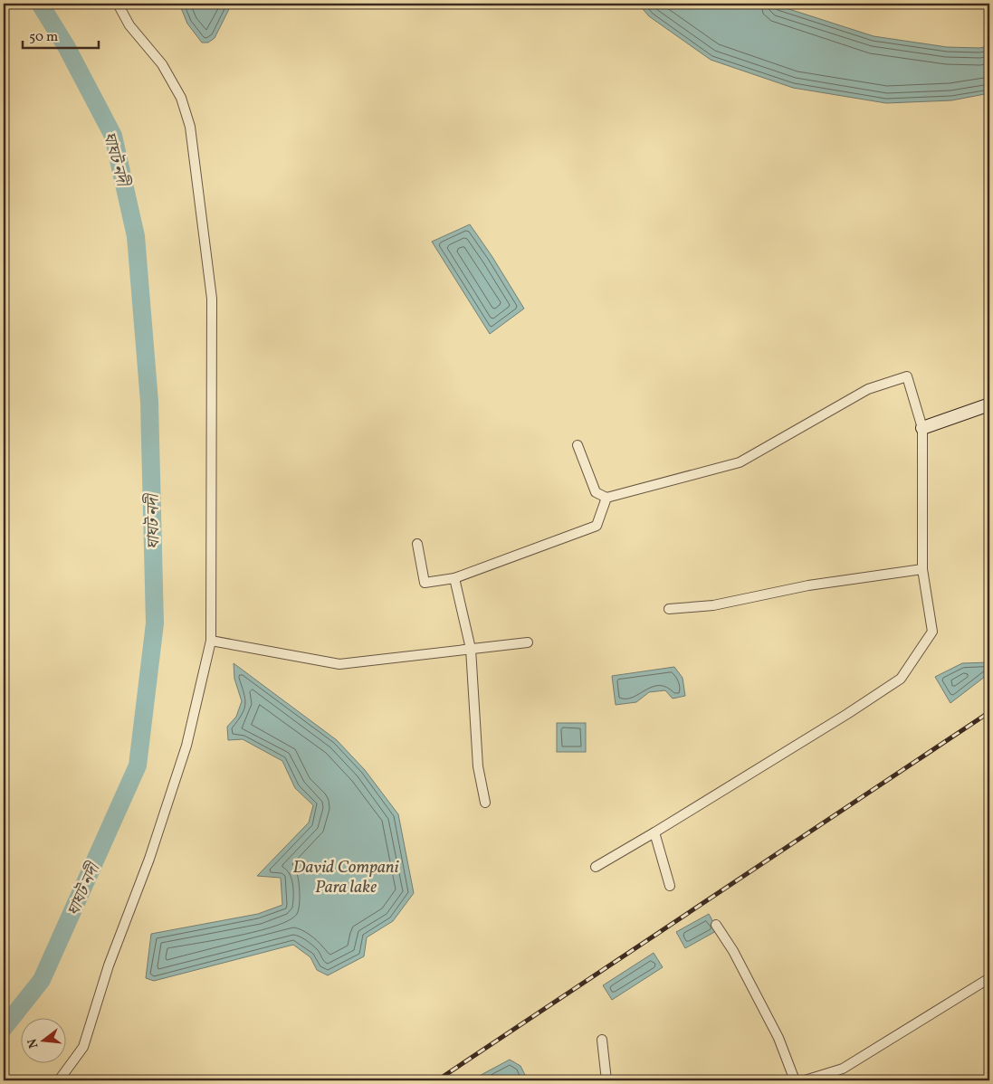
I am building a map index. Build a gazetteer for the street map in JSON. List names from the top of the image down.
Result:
{
  "water": ["ঘাঘট নদী", "David Compani Para lake"],
  "scale_bar": "50 m",
  "north": "left"
}
